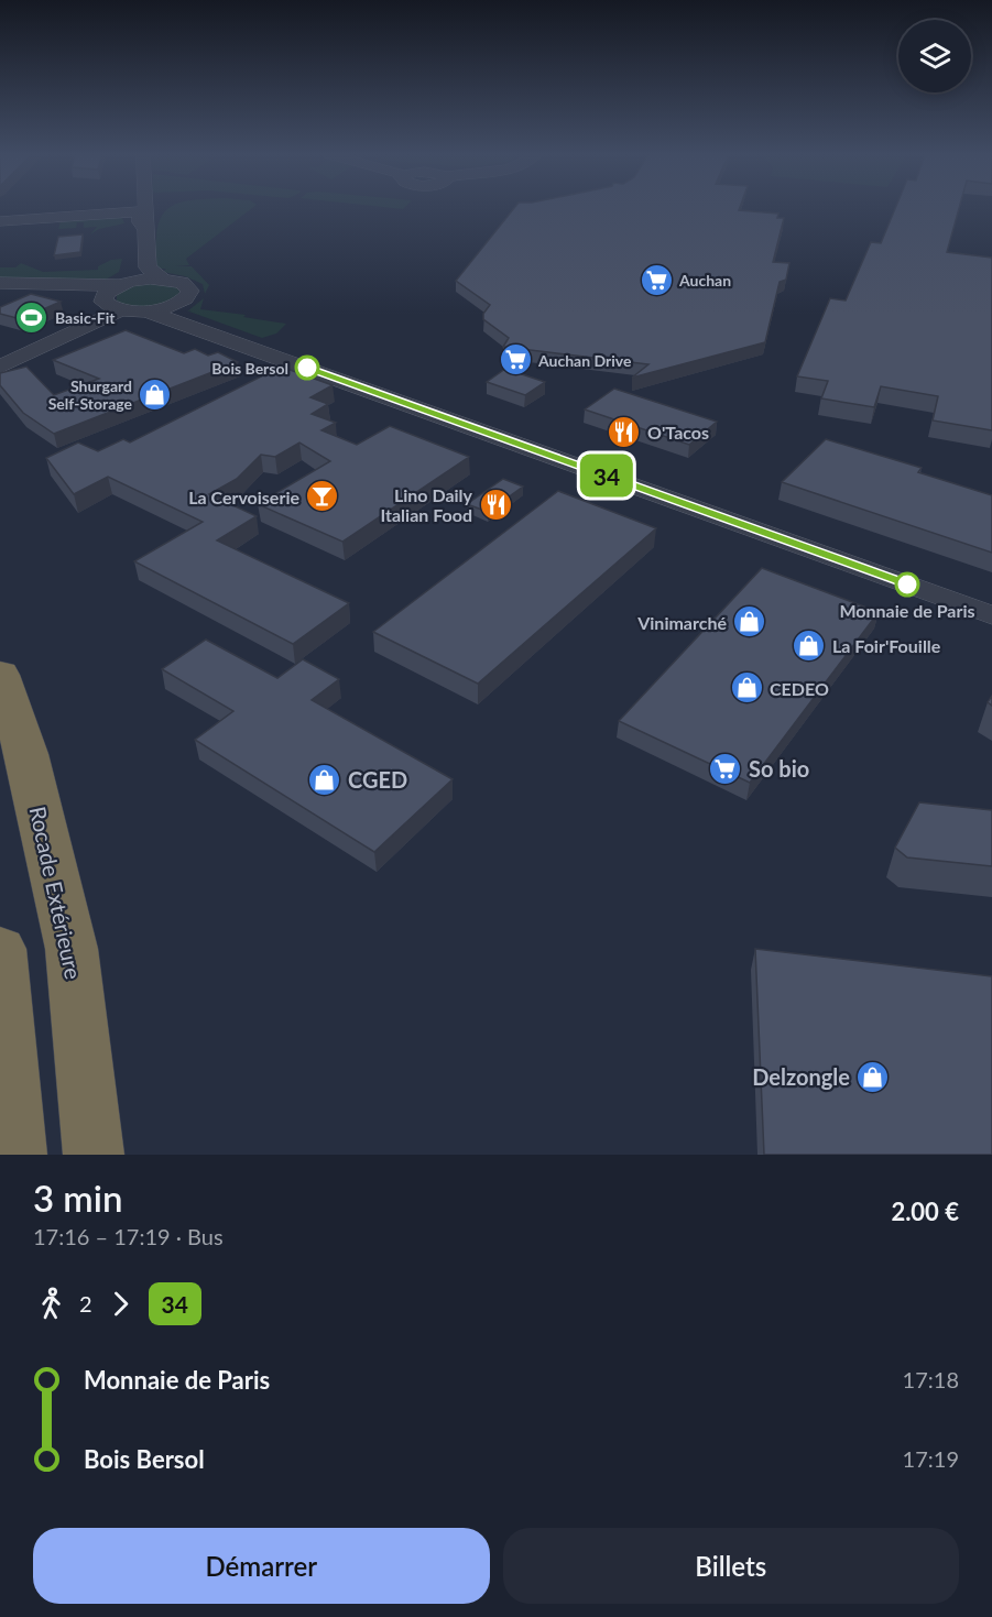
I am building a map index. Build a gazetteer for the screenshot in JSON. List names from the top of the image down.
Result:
{
  "streets": {
    "highway": ["Rocade Extérieure"]
  },
  "places": {
    "supermarket": ["Auchan", "Auchan Drive", "So bio"],
    "sports": ["Basic-Fit"],
    "other": ["Bois Bersol", "Monnaie de Paris"],
    "shop": [
      "Shurgard Self-Storage",
      "Vinimarché",
      "La Foir'Fouille",
      "CEDEO",
      "CGED",
      "Delzongle"
    ],
    "restaurant": ["O'Tacos", "Lino Daily Italian Food"],
    "bar": ["La Cervoiserie"]
  },
  "lines": ["bus line 34"],
  "page": {
    "on_map": "34",
    "heading": ["3 min", "17:16 – 17:19 · Bus", "2.00 €"],
    "legs": ["2", "34"],
    "list": [
      {
        "name": "Monnaie de Paris",
        "value": "17:18"
      },
      {
        "name": "Bois Bersol",
        "value": "17:19"
      }
    ],
    "buttons": ["Démarrer", "Billets"]
  }
}
